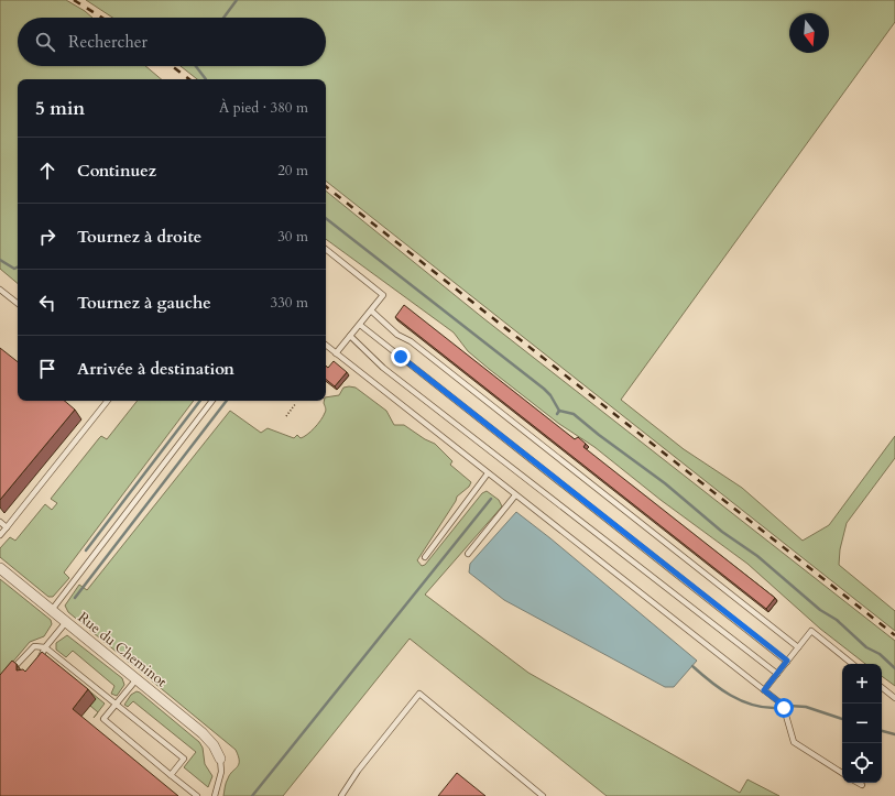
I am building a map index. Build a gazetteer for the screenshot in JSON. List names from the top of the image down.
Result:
{
  "streets": {
    "street": ["Rue du Cheminot"]
  },
  "north": "bottom",
  "page": {
    "search": "Rechercher",
    "heading": ["5 min", "À pied · 380 m"],
    "list": [
      ["Continuez", "20 m"],
      ["Tournez à droite", "30 m"],
      ["Tournez à gauche", "330 m"],
      "Arrivée à destination"
    ],
    "map_buttons": ["+", "−"]
  }
}
